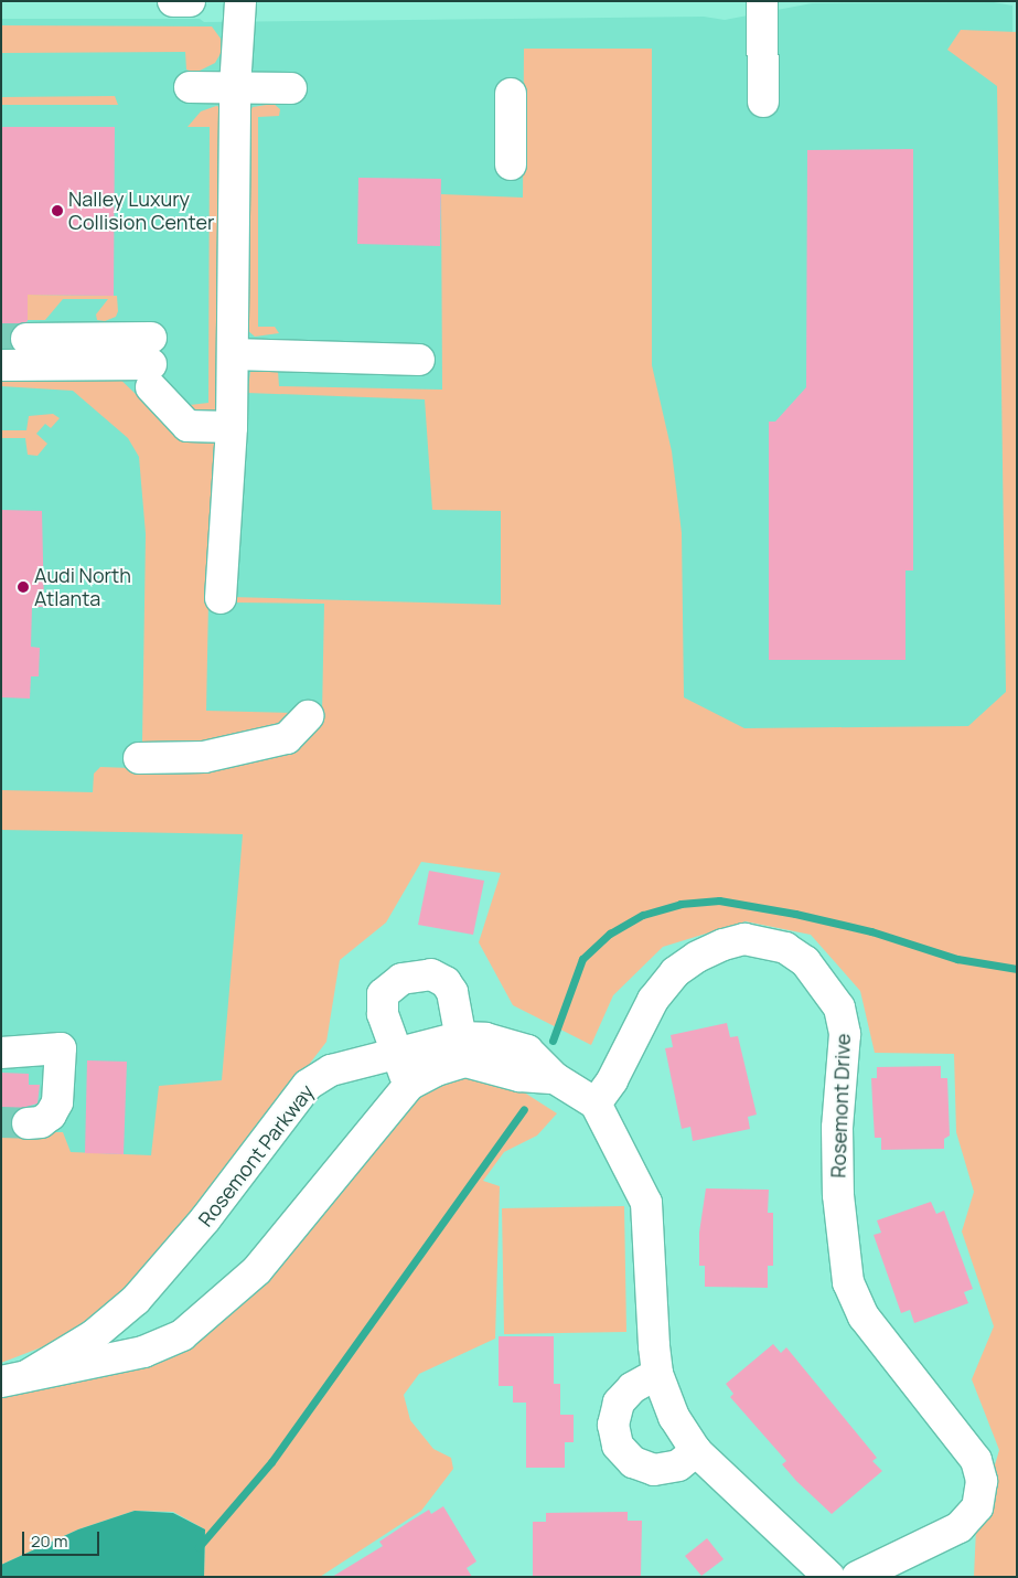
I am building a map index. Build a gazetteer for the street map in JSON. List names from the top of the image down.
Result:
{
  "streets": {
    "street": ["Rosemont Drive", "Rosemont Parkway"]
  },
  "places": ["Nalley Luxury Collision Center", "Audi North Atlanta"],
  "scale_bar": "20 m"
}
